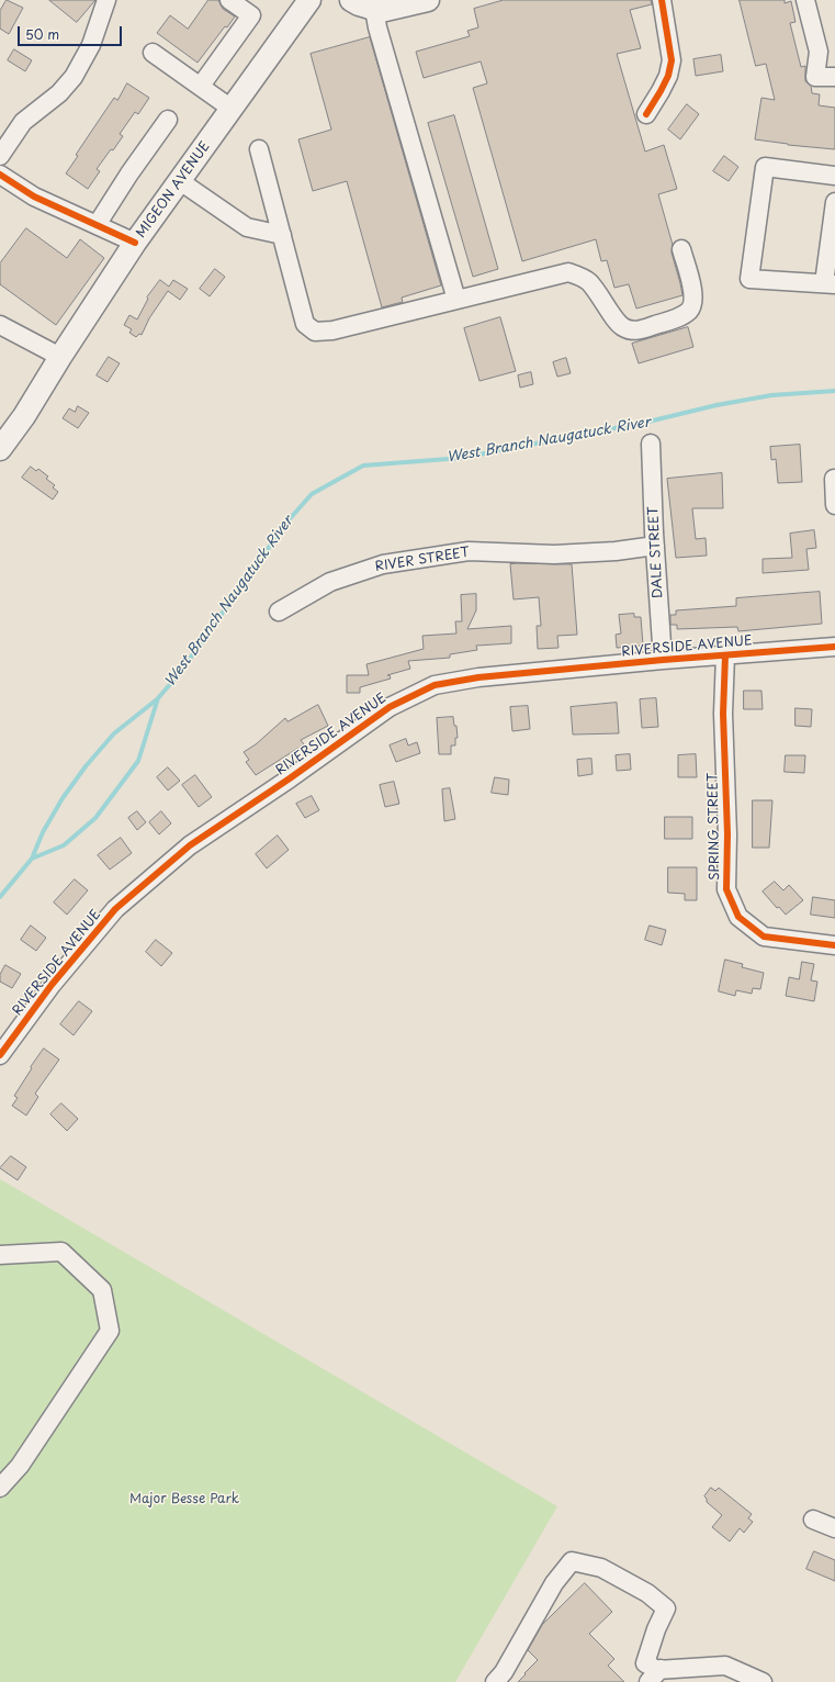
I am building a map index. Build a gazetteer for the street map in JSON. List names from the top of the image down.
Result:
{
  "streets": {
    "main road": ["MIGEON AVENUE"],
    "street": [
      "DALE STREET",
      "RIVER STREET",
      "RIVERSIDE AVENUE",
      "SPRING STREET"
    ]
  },
  "crossings": [
    ["DALE STREET", "RIVER STREET"],
    ["DALE STREET", "RIVERSIDE AVENUE"],
    ["RIVERSIDE AVENUE", "SPRING STREET"]
  ],
  "water": ["West Branch Naugatuck River"],
  "parks": ["Major Besse Park"],
  "scale_bar": "50 m"
}
